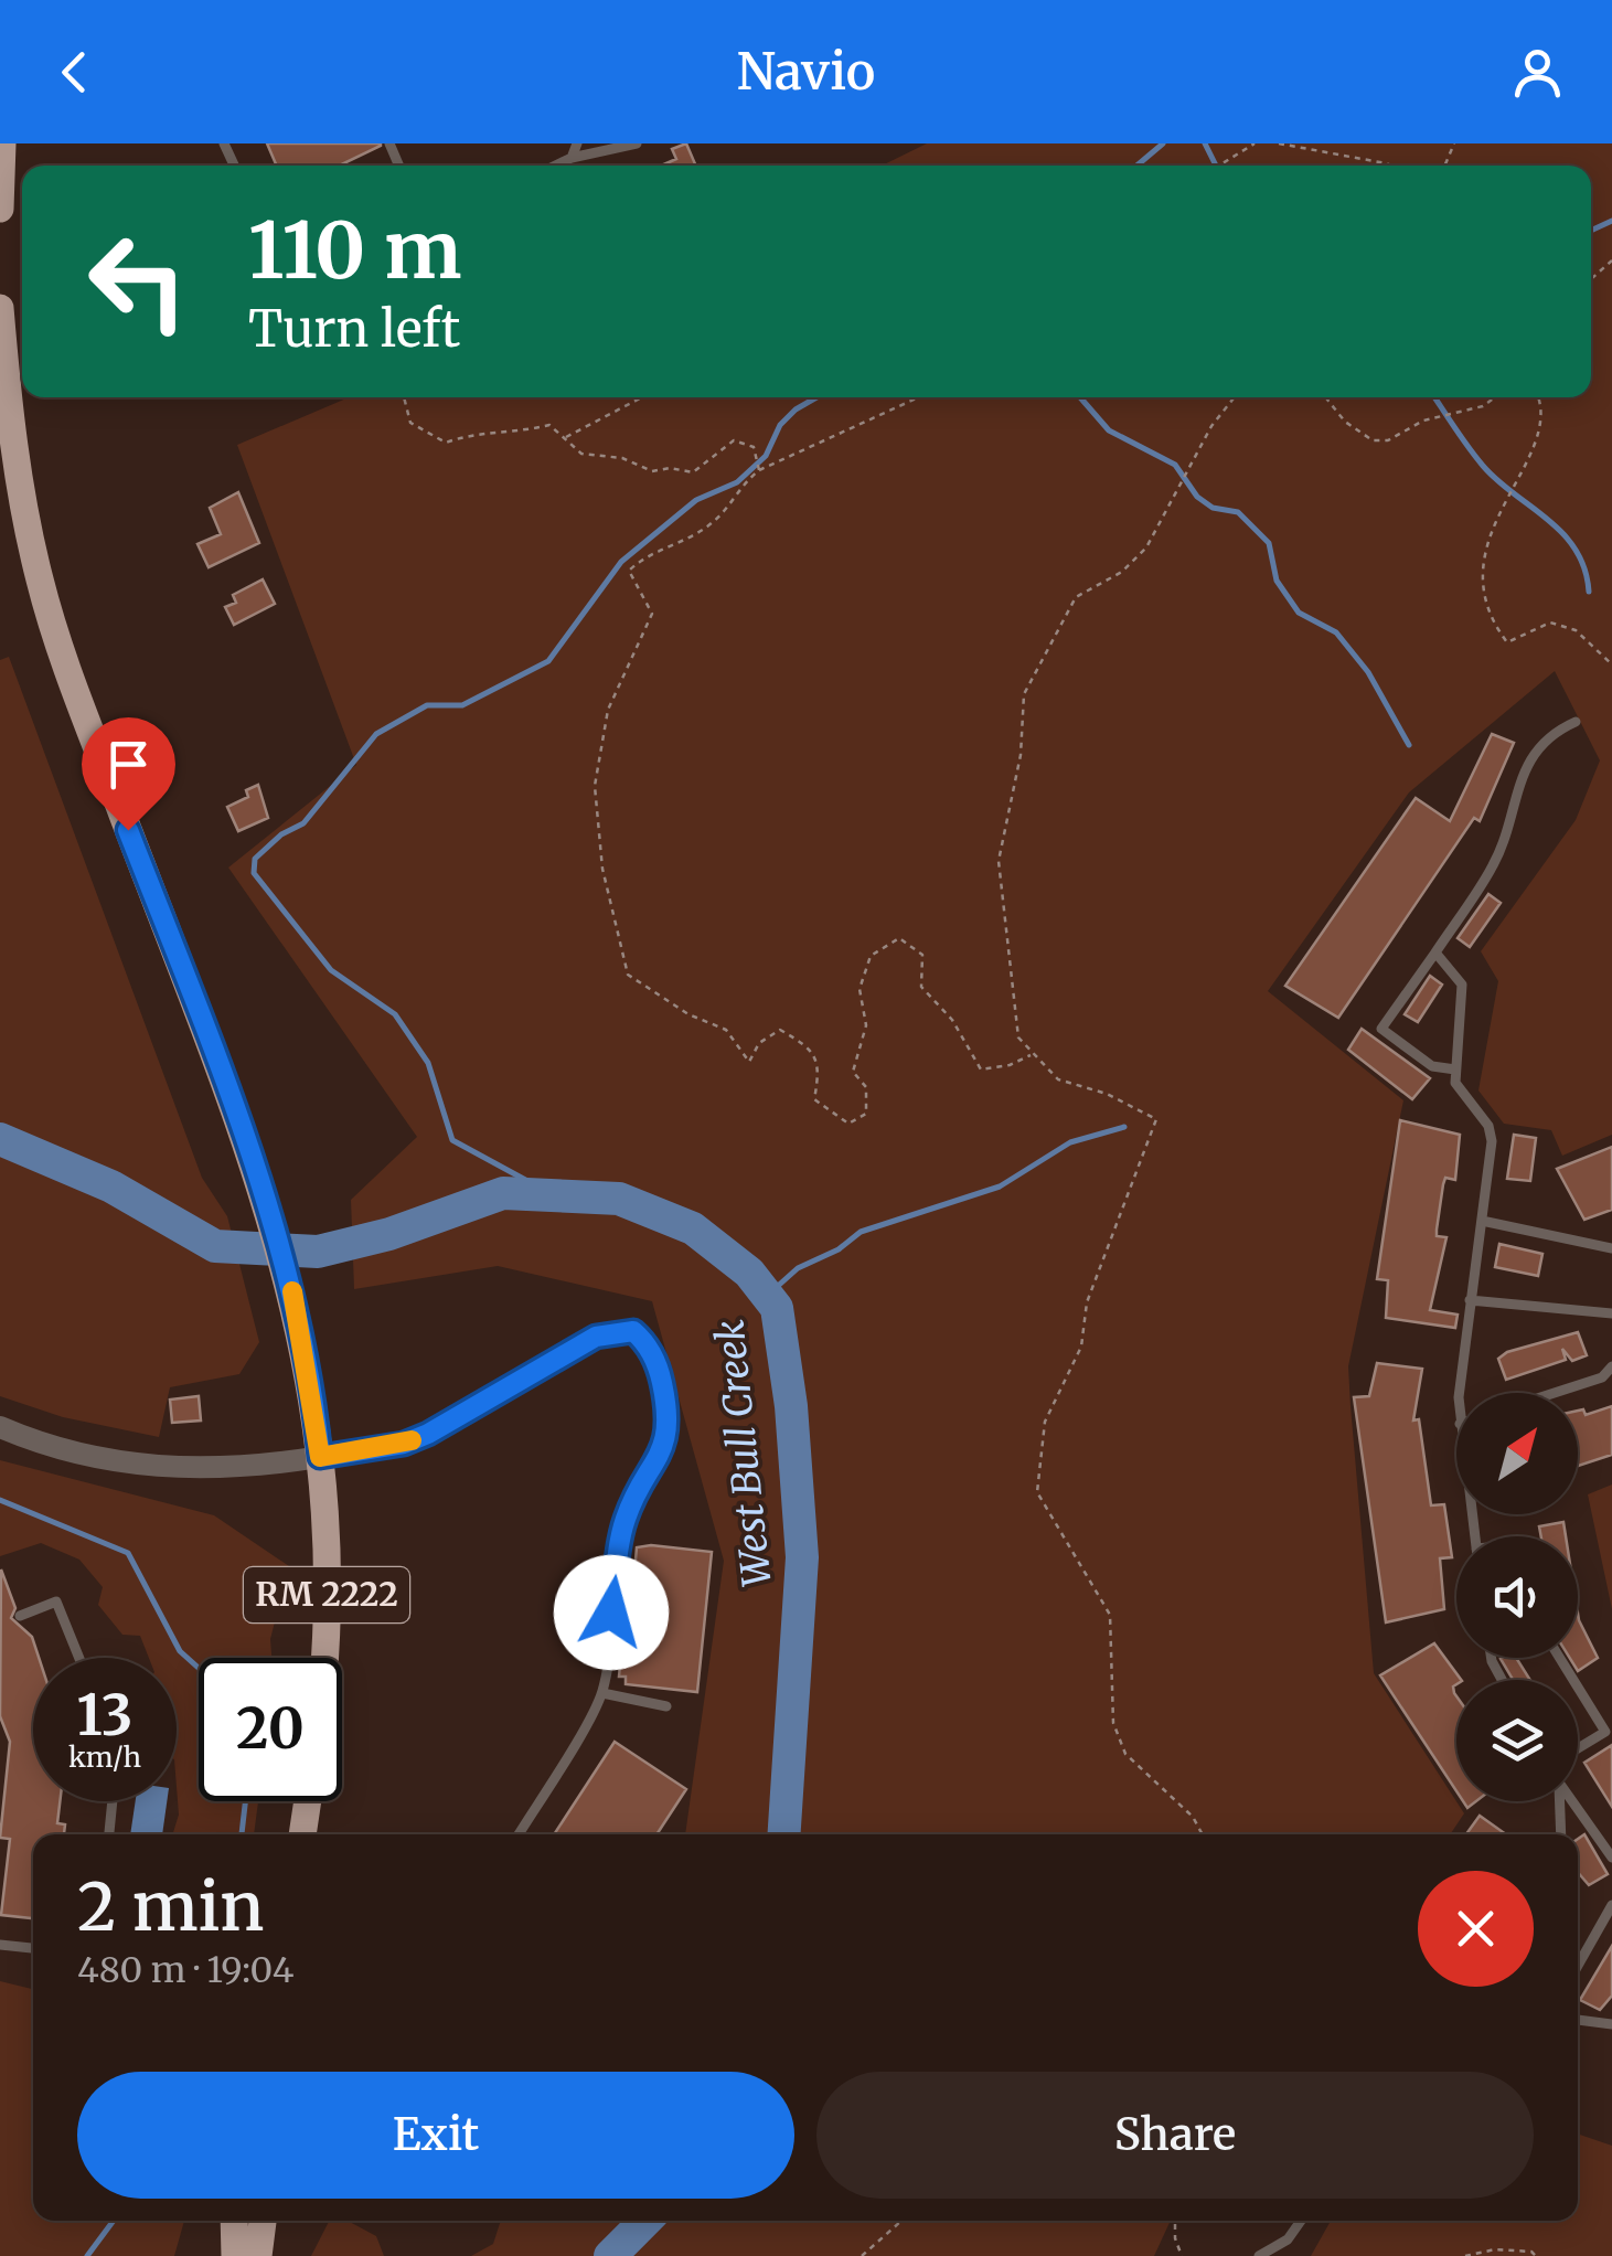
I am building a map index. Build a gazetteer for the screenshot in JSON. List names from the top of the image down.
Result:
{
  "streets": {
    "main road": ["RM 2222"]
  },
  "water": ["West Bull Creek"],
  "north": "top right",
  "page": {
    "header": "Navio",
    "turn": ["110 m", "Turn left"],
    "speed": "13 km/h",
    "limit": "20",
    "heading": ["2 min", "480 m · 19:04"],
    "buttons": ["Exit", "Share"]
  }
}
